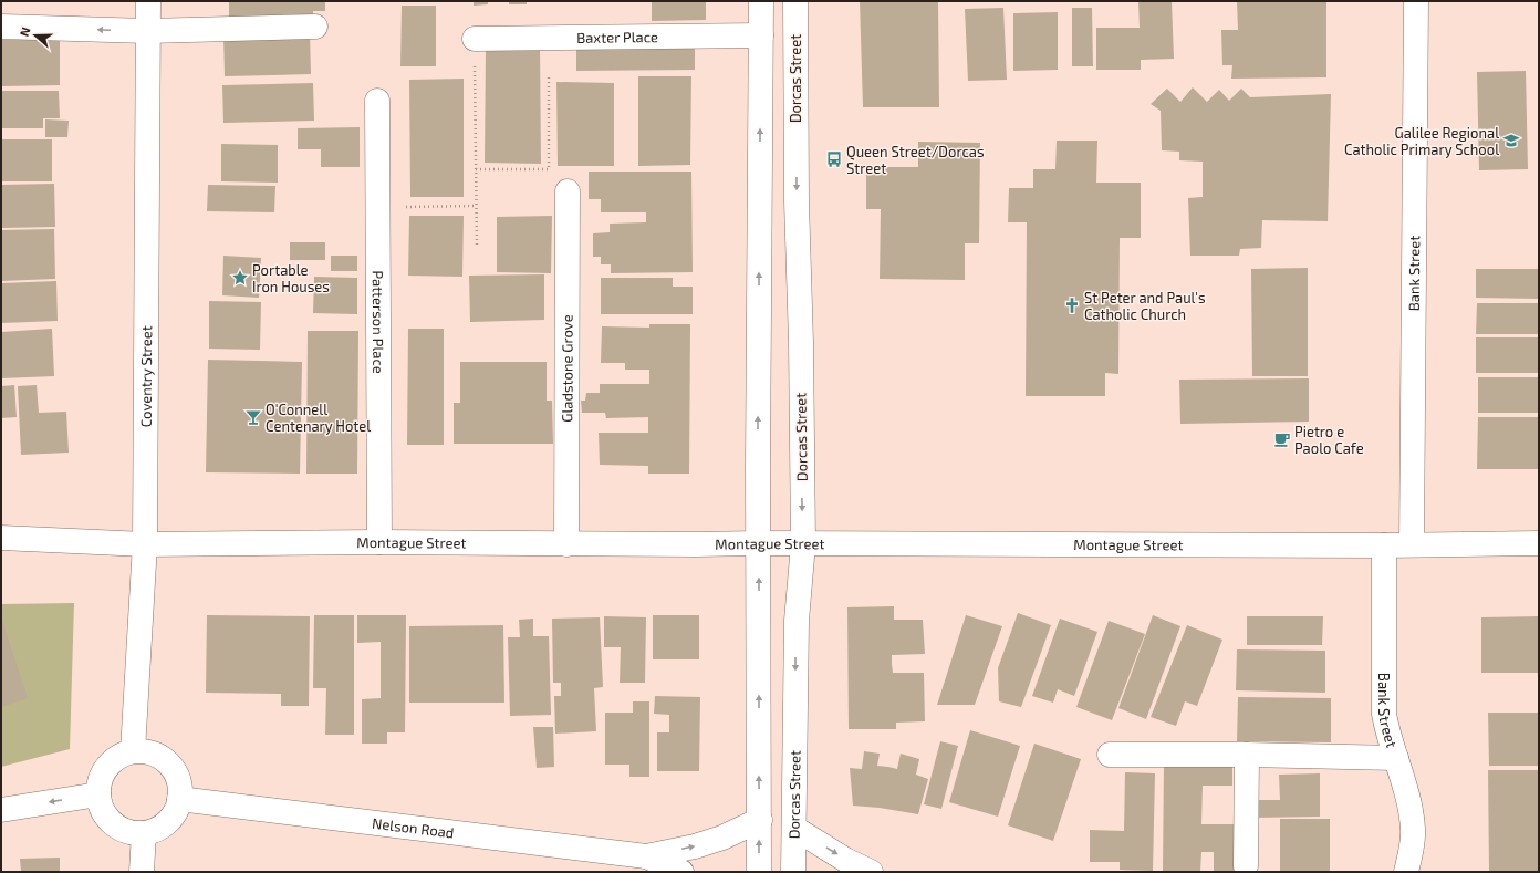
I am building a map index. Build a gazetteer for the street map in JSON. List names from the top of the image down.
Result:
{
  "streets": {
    "street": [
      "Baxter Place",
      "Dorcas Street",
      "Bank Street",
      "Patterson Place",
      "Gladstone Grove",
      "Coventry Street",
      "Montague Street",
      "Nelson Road"
    ]
  },
  "crossings": [
    ["Dorcas Street", "Montague Street"],
    ["Bank Street", "Montague Street"],
    ["Patterson Place", "Montague Street"],
    ["Gladstone Grove", "Montague Street"],
    ["Coventry Street", "Montague Street"],
    ["Coventry Street", "Nelson Road"]
  ],
  "places": {
    "school or university": ["Galilee Regional Catholic Primary School"],
    "bus stop": ["Queen Street/Dorcas Street"],
    "place": ["Portable Iron Houses"],
    "church": ["St Peter and Paul's Catholic Church"],
    "bar": ["O'Connell Centenary Hotel"],
    "cafe": ["Pietro e Paolo Cafe"]
  },
  "north": "left"
}
